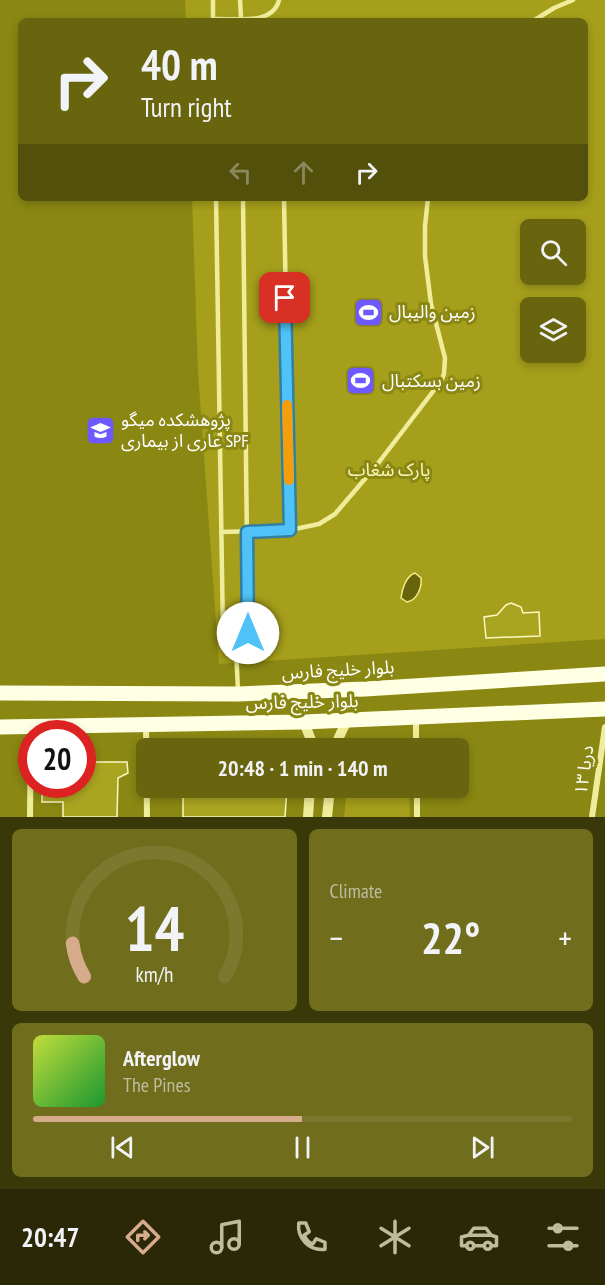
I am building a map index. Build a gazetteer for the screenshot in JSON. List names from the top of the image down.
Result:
{
  "streets": {
    "main road": ["بلوار خلیج ‌فارس", "بلوار خلیج‌ فارس"],
    "street": ["دریا ۱۳"]
  },
  "crossings": [
    ["بلوار خلیج ‌فارس", "بلوار خلیج‌ فارس"]
  ],
  "parks": ["پارک شغاب"],
  "places": {
    "sports": ["زمین والیبال", "زمین بسکتبال"],
    "school or university": ["پژوهشکده میگو عاری از بیماری SPF"]
  },
  "page": {
    "turn": ["40 m", "Turn right"],
    "limit": "20",
    "trip": "20:48 · 1 min · 140 m",
    "tile": "Climate",
    "heat": ["−", "22°", "+"],
    "song": ["Afterglow", "The Pines"],
    "tabs": "20:47",
    "gauge": ["14", "km/h"]
  }
}
